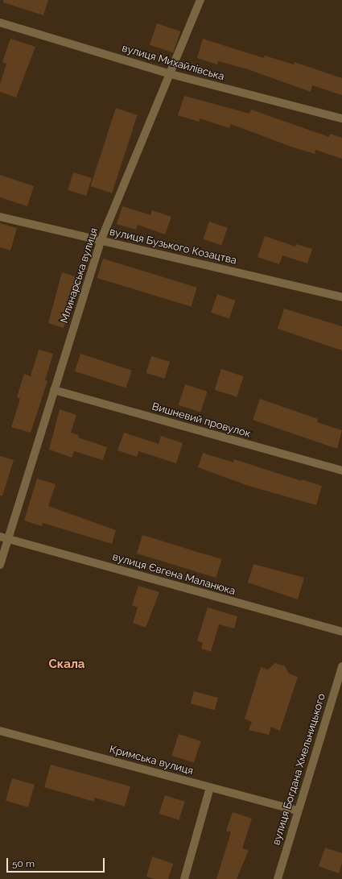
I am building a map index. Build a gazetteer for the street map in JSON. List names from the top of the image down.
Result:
{
  "streets": {
    "street": [
      "вулиця Михайлівська",
      "вулиця Бузького Козацтва",
      "Млинарська вулиця",
      "Вишневий провулок",
      "вулиця Євгена Маланюка",
      "Кримська вулиця",
      "вулиця Богдана Хмельницького"
    ]
  },
  "crossings": [
    ["вулиця Михайлівська", "Млинарська вулиця"],
    ["вулиця Бузького Козацтва", "Млинарська вулиця"],
    ["Млинарська вулиця", "Вишневий провулок"],
    ["Млинарська вулиця", "вулиця Євгена Маланюка"],
    ["Кримська вулиця", "вулиця Богдана Хмельницького"]
  ],
  "districts": ["Скала"],
  "scale_bar": "50 m"
}
